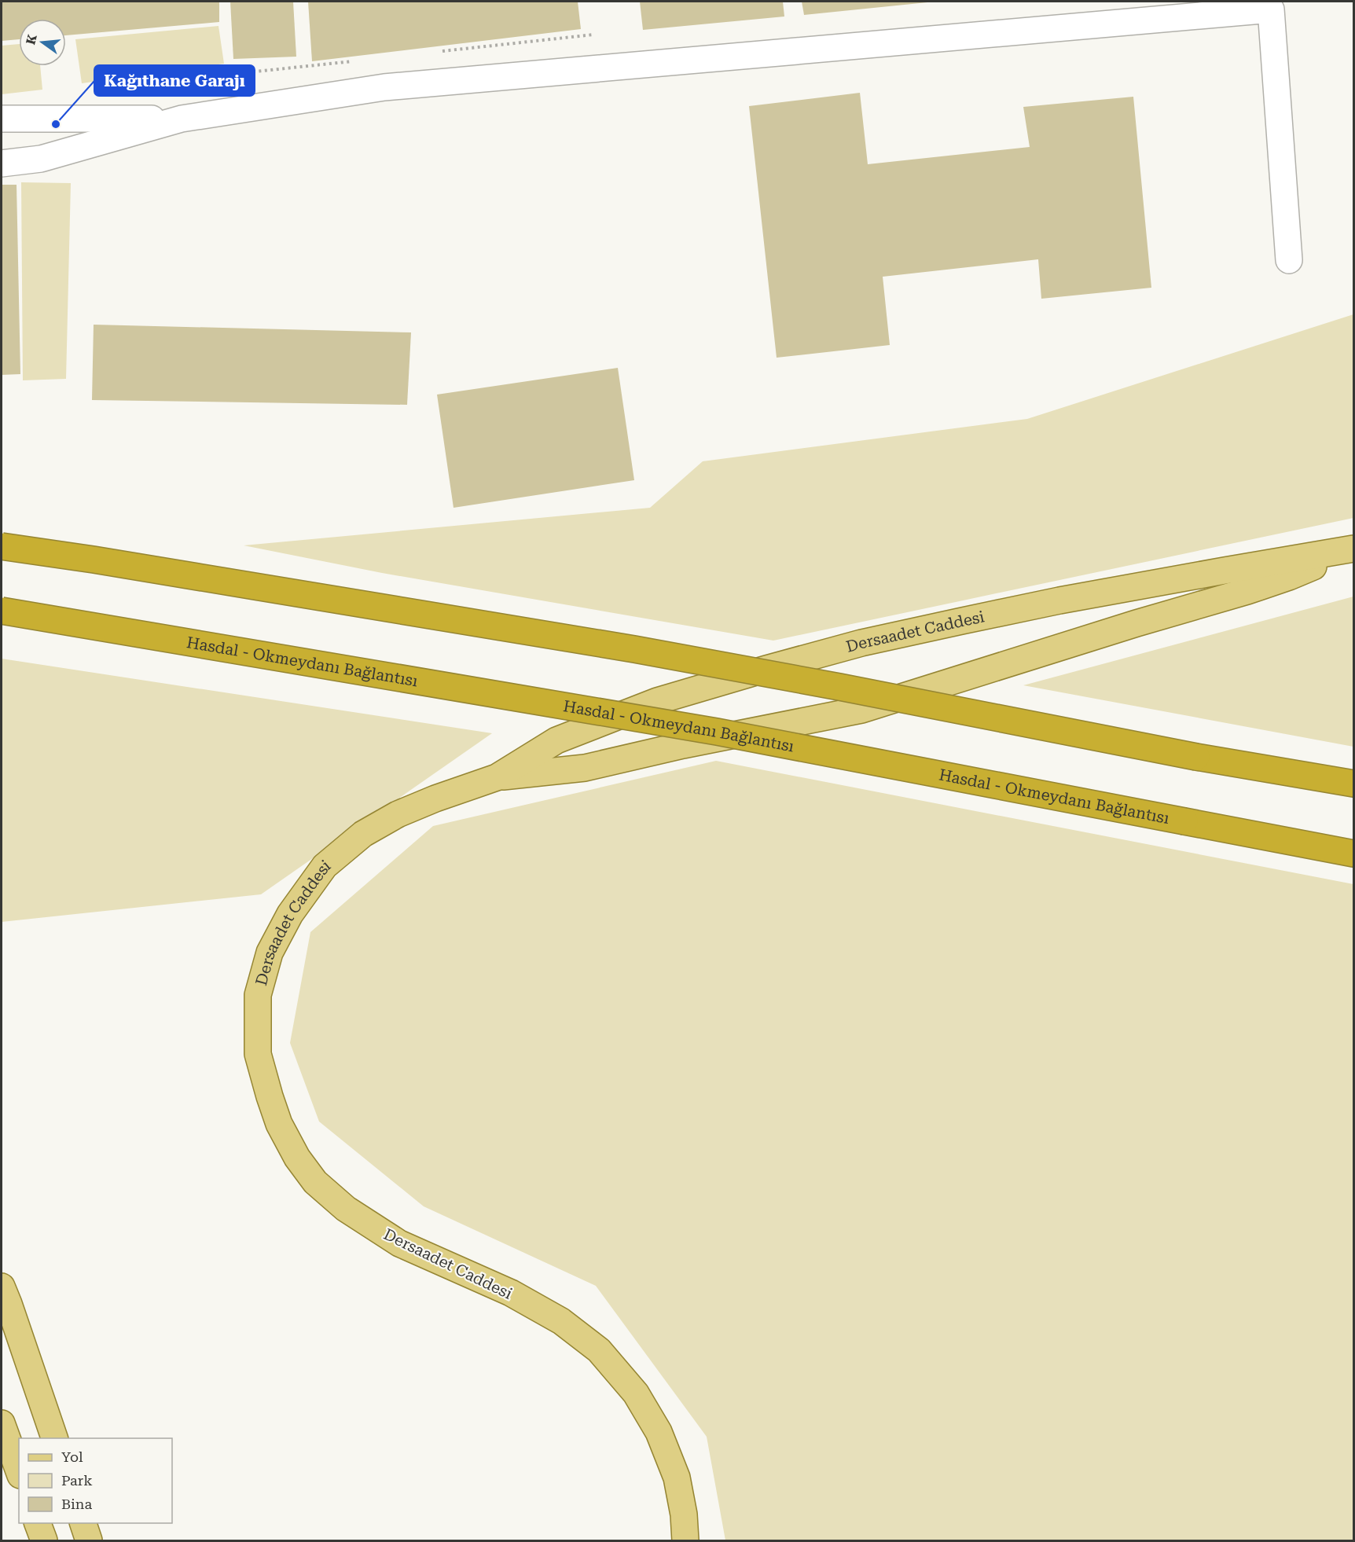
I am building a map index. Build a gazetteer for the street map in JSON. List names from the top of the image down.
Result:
{
  "streets": {
    "highway": ["Hasdal - Okmeydanı Bağlantısı"],
    "main road": ["Dersaadet Caddesi"]
  },
  "places": ["Kağıthane Garajı"],
  "legend": ["Yol", "Park", "Bina"],
  "north": "left"
}
